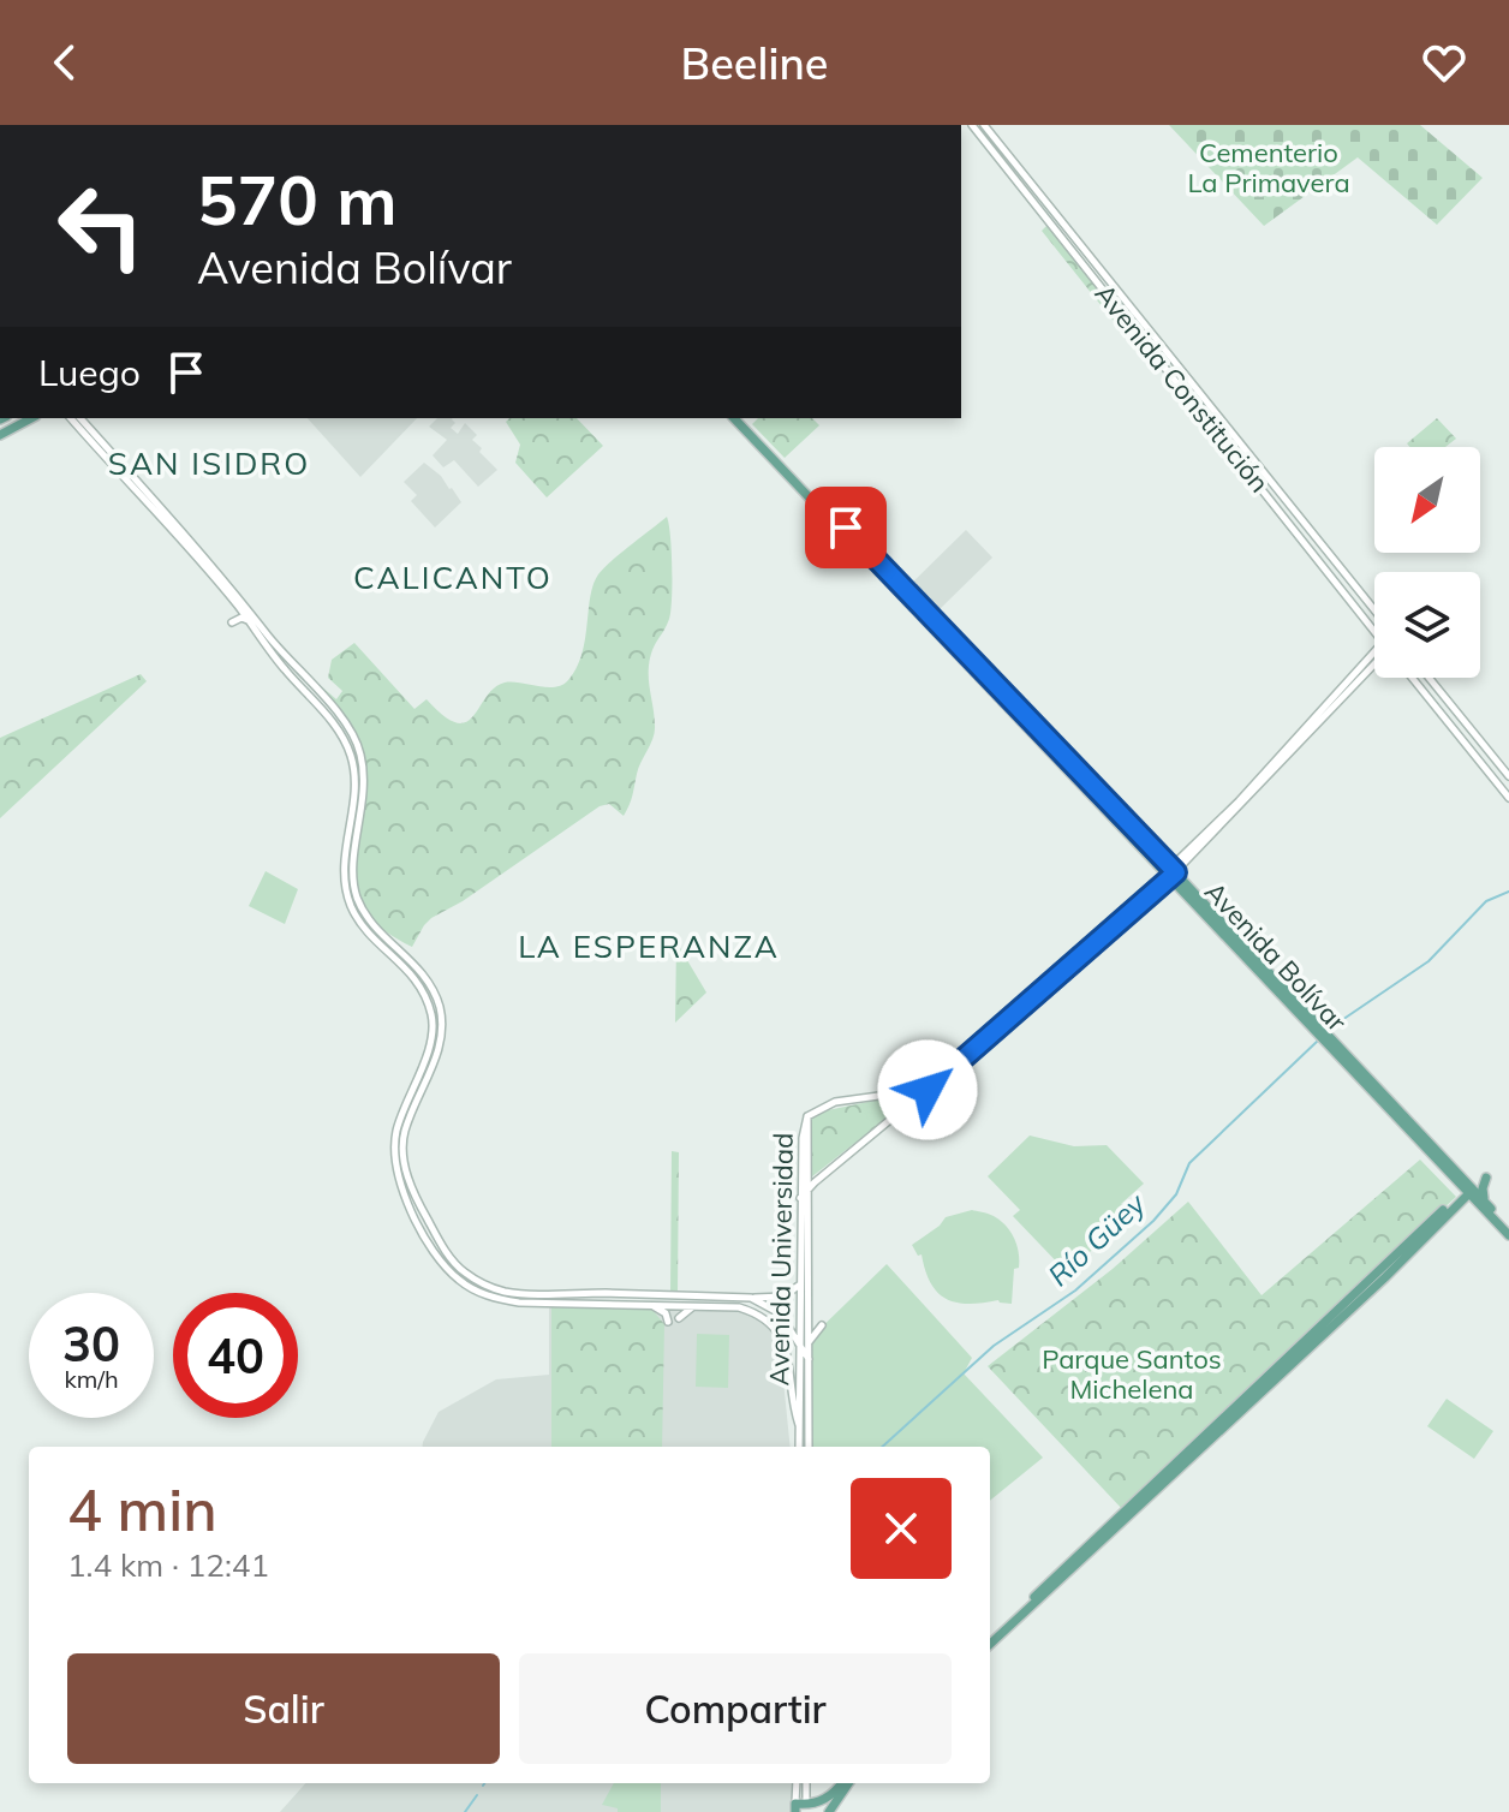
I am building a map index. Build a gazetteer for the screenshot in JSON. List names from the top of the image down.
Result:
{
  "streets": {
    "main road": ["Avenida Bolívar"],
    "street": ["Avenida Constitución", "Avenida Universidad"]
  },
  "districts": ["SAN ISIDRO", "CALICANTO", "LA ESPERANZA"],
  "water": ["Río Güey"],
  "parks": ["Cementerio La Primavera", "Parque Santos Michelena"],
  "north": "bottom left",
  "page": {
    "header": "Beeline",
    "turn": ["570 m", "Avenida Bolívar"],
    "then": "Luego",
    "speed": "30 km/h",
    "limit": "40",
    "heading": ["4 min", "1.4 km · 12:41"],
    "buttons": ["Salir", "Compartir"]
  }
}
